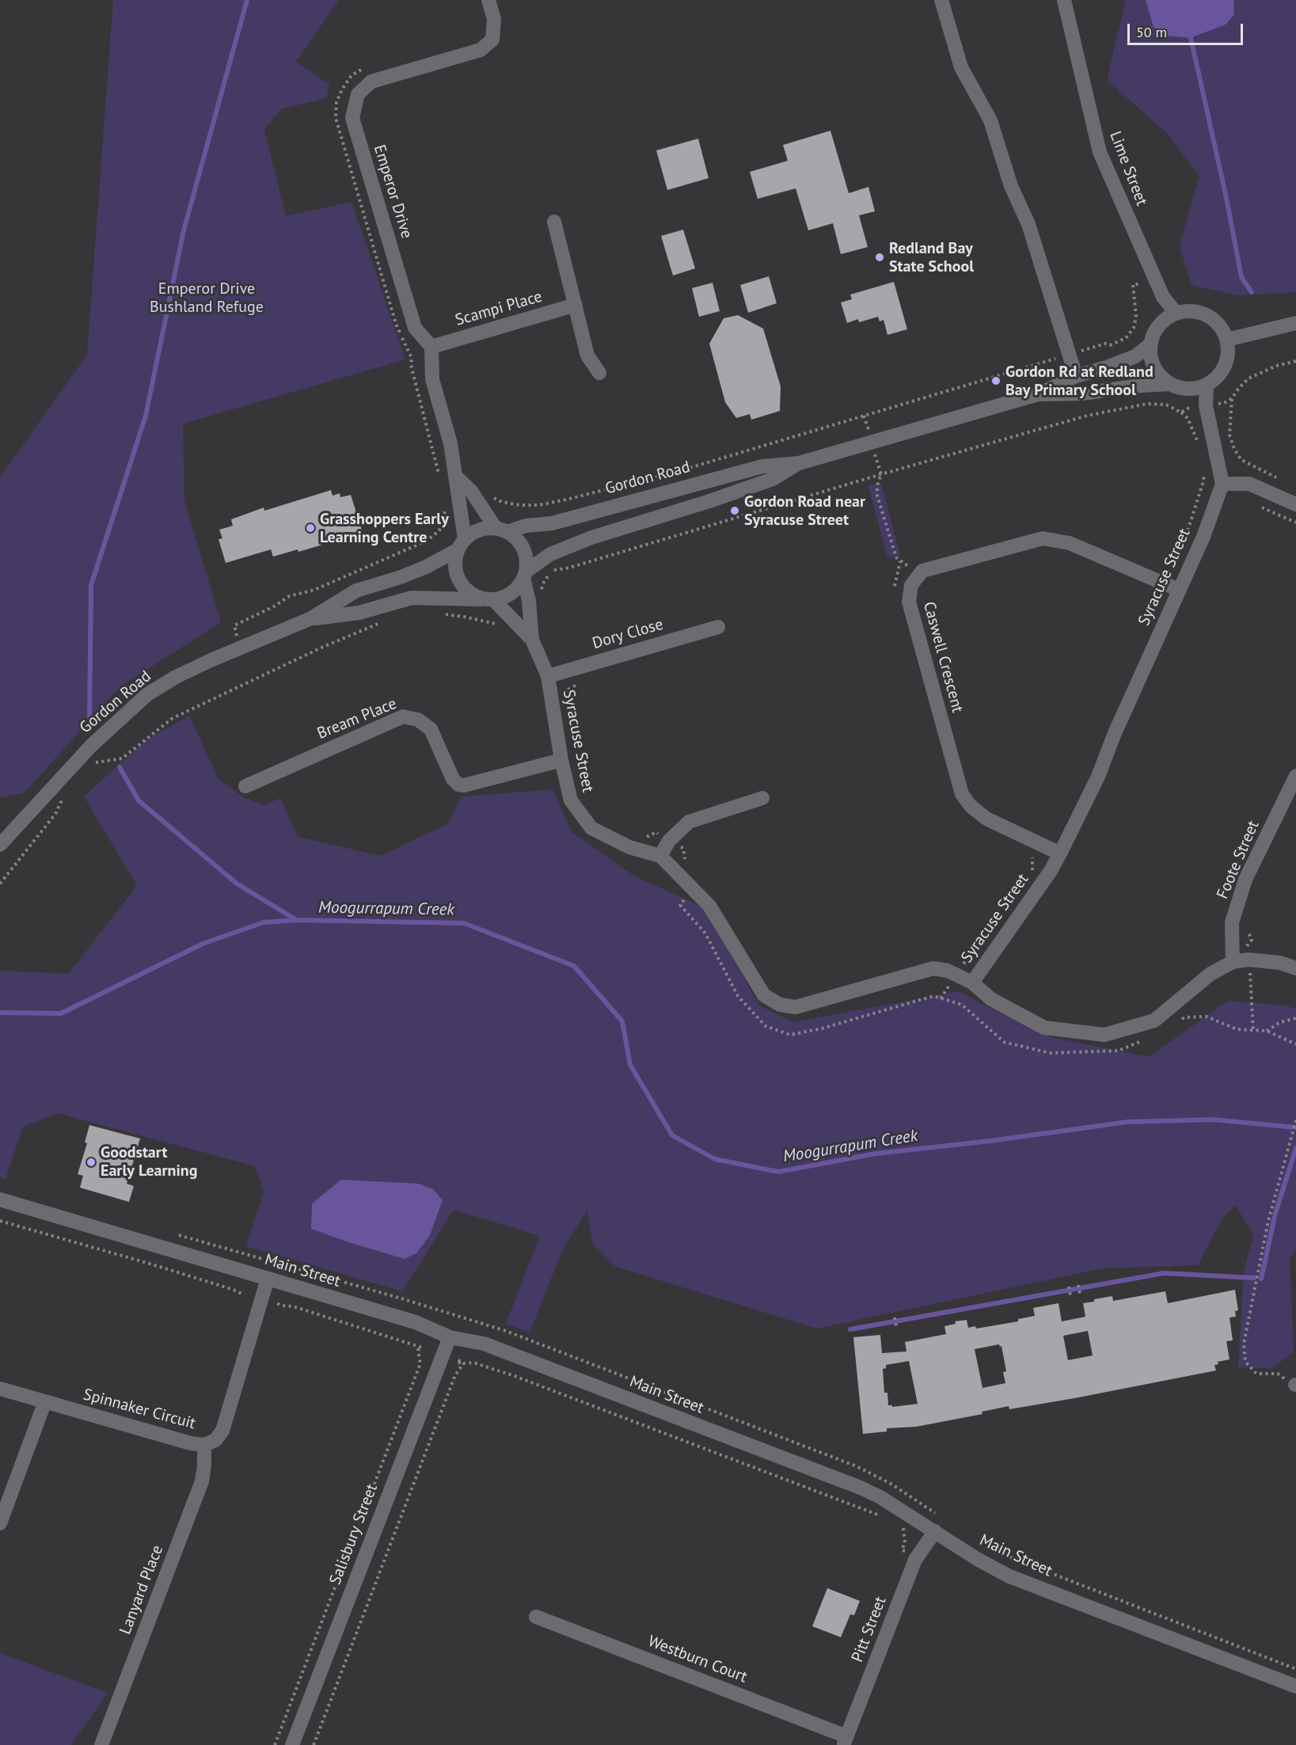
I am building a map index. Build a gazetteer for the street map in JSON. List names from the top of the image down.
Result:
{
  "streets": {
    "street": [
      "Lime Street",
      "Emperor Drive",
      "Scampi Place",
      "Gordon Road",
      "Syracuse Street",
      "Dory Close",
      "Caswell Crescent",
      "Bream Place",
      "Foote Street",
      "Main Street",
      "Spinnaker Circuit",
      "Salisbury Street",
      "Lanyard Place",
      "Pitt Street",
      "Westburn Court"
    ]
  },
  "crossings": [
    ["Lime Street", "Gordon Road"],
    ["Emperor Drive", "Scampi Place"],
    ["Syracuse Street", "Dory Close"],
    ["Syracuse Street", "Caswell Crescent"],
    ["Syracuse Street", "Bream Place"],
    ["Main Street", "Spinnaker Circuit"],
    ["Main Street", "Salisbury Street"],
    ["Main Street", "Pitt Street"],
    ["Spinnaker Circuit", "Lanyard Place"],
    ["Pitt Street", "Westburn Court"]
  ],
  "water": ["Moogurrapum Creek"],
  "parks": ["Emperor Drive Bushland Refuge"],
  "places": [
    "Redland Bay State School",
    "Gordon Rd at Redland Bay Primary School",
    "Gordon Road near Syracuse Street",
    "Grasshoppers Early Learning Centre",
    "Goodstart Early Learning"
  ],
  "scale_bar": "50 m"
}
